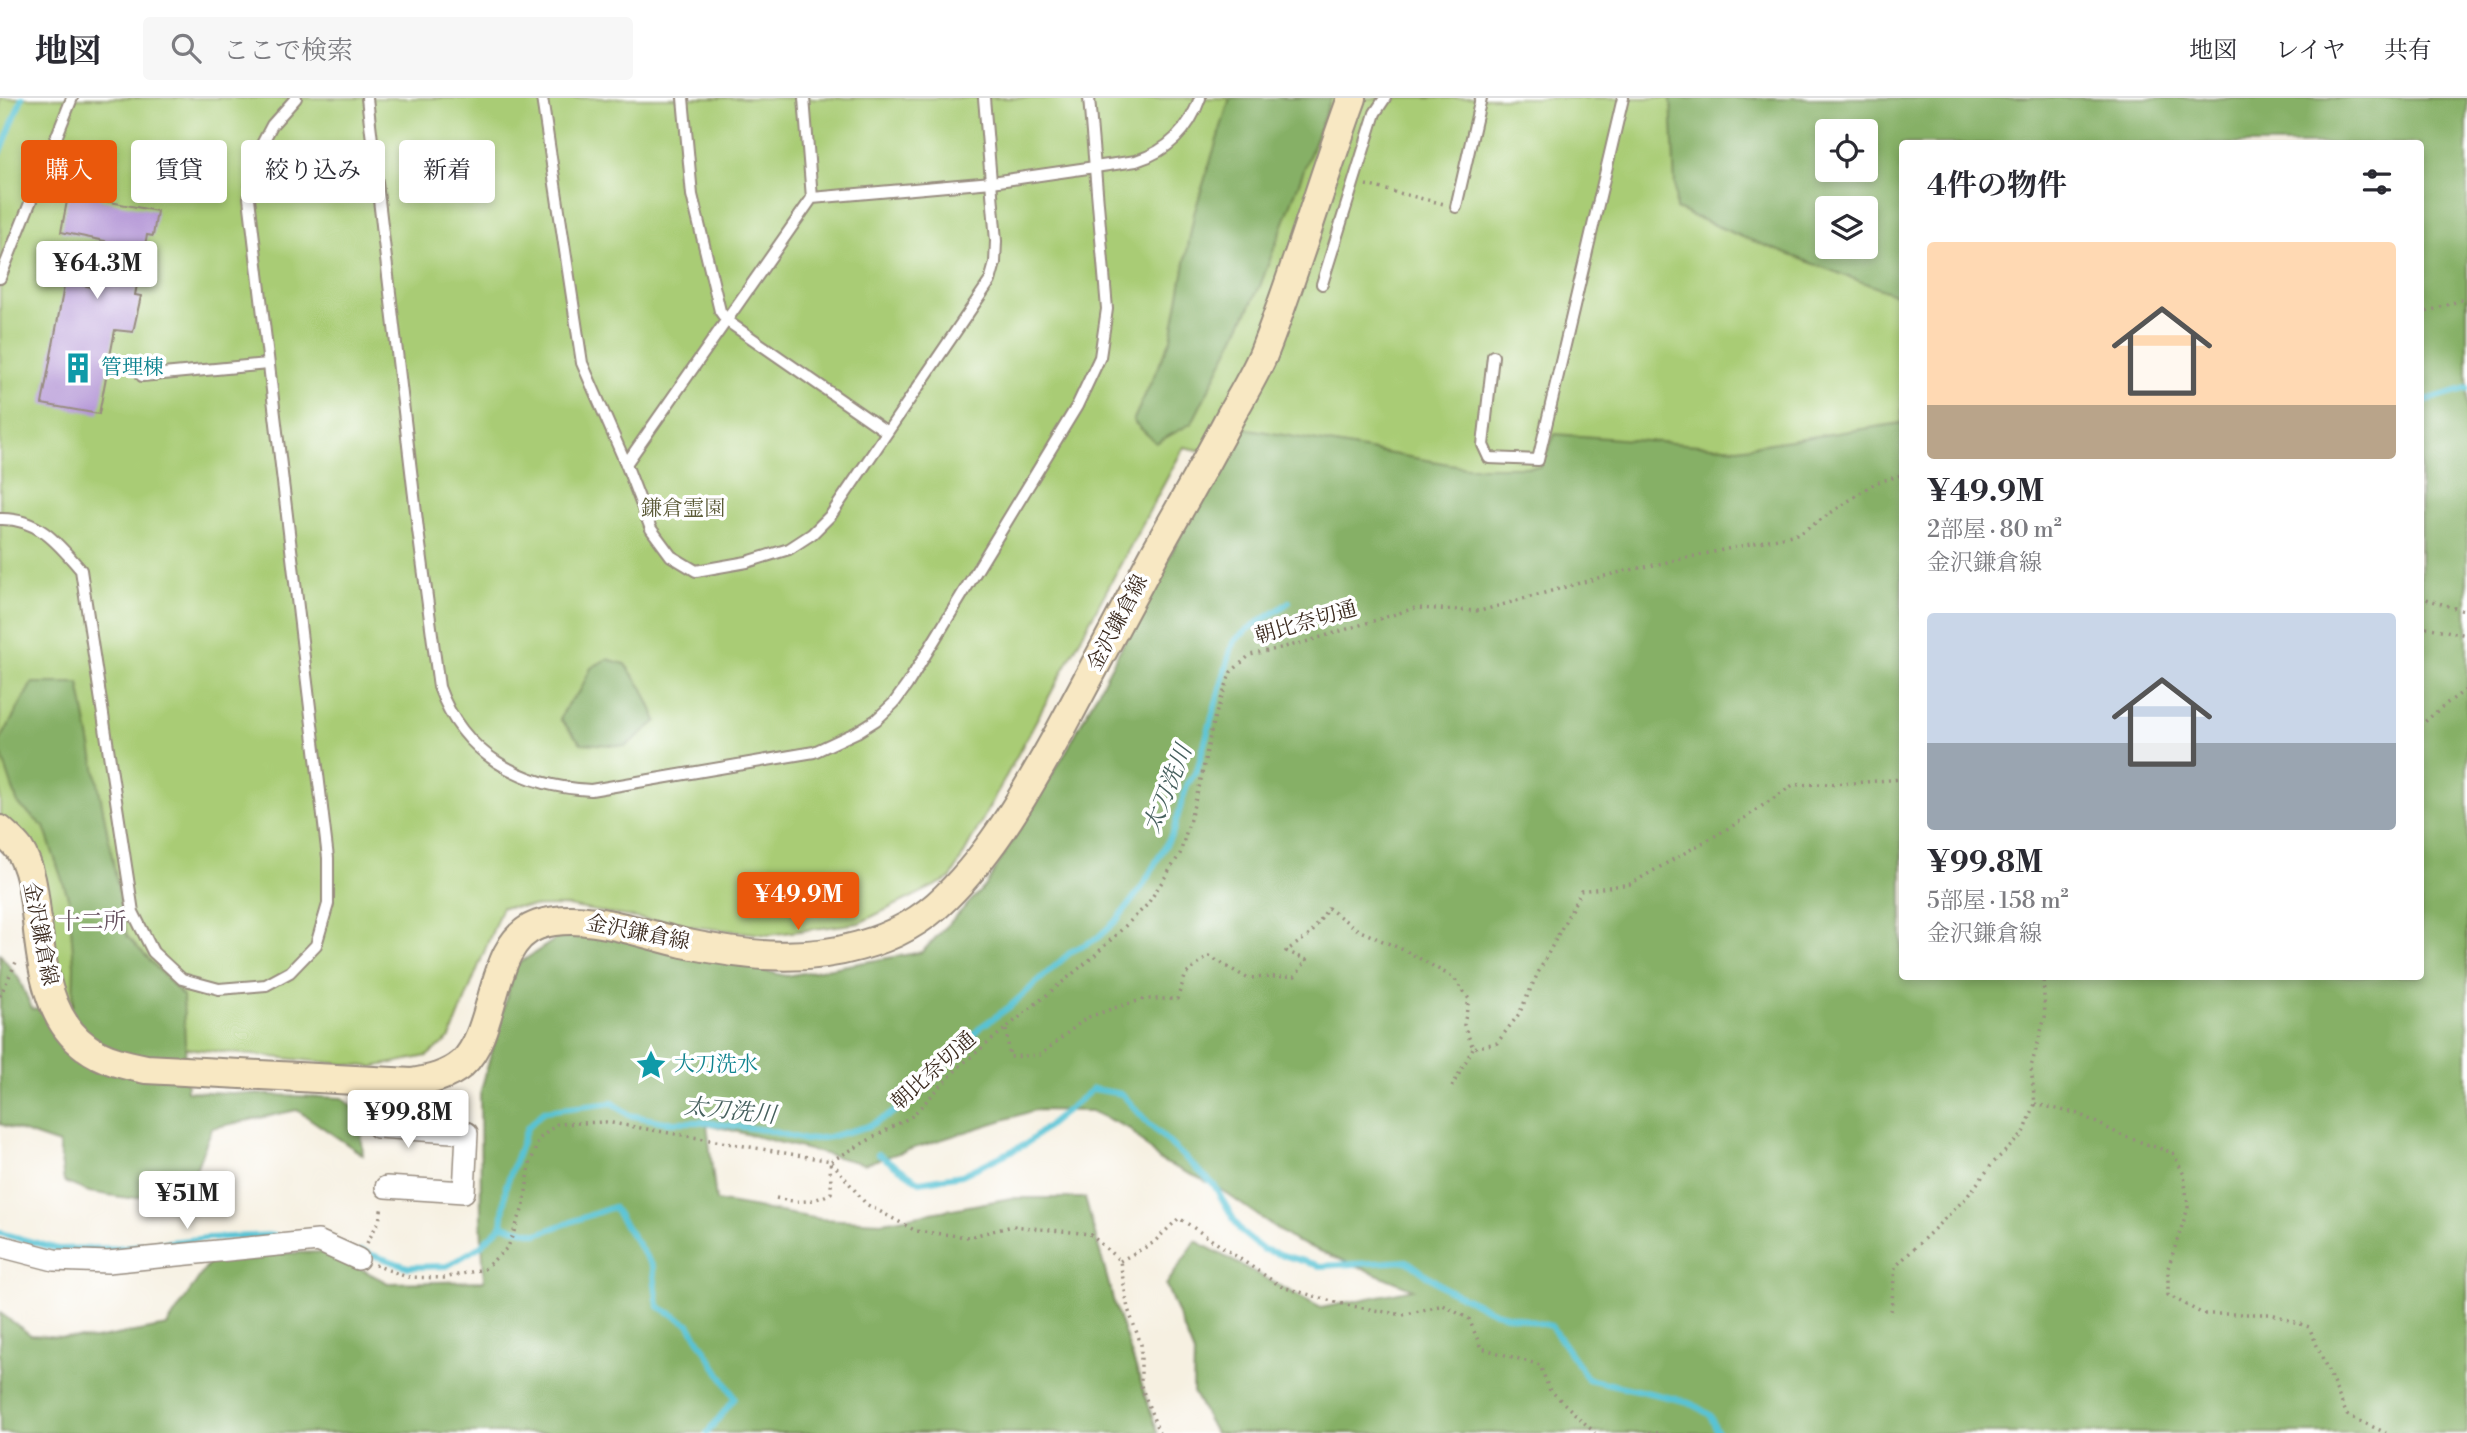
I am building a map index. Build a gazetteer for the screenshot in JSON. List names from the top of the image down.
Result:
{
  "streets": {
    "main road": ["金沢鎌倉線"],
    "path": ["朝比奈切通"]
  },
  "districts": ["十二所"],
  "water": ["太刀洗川"],
  "parks": ["鎌倉霊園"],
  "places": {
    "building": ["管理棟"],
    "place": ["大刀洗水"]
  },
  "page": {
    "header": "地図",
    "search": "ここで検索",
    "nav": ["地図", "レイヤ", "共有"],
    "chip": [
      "購入",
      "賃貸",
      "絞り込み",
      "新着"
    ],
    "heading": "4件の物件",
    "list": [
      {
        "name": "¥49.9M",
        "note": "2部屋 · 80 m² · 金沢鎌倉線"
      },
      {
        "name": "¥99.8M",
        "note": "5部屋 · 158 m² · 金沢鎌倉線"
      }
    ],
    "price": [
      "¥64.3M",
      "¥49.9M",
      "¥99.8M",
      "¥51M"
    ]
  }
}
